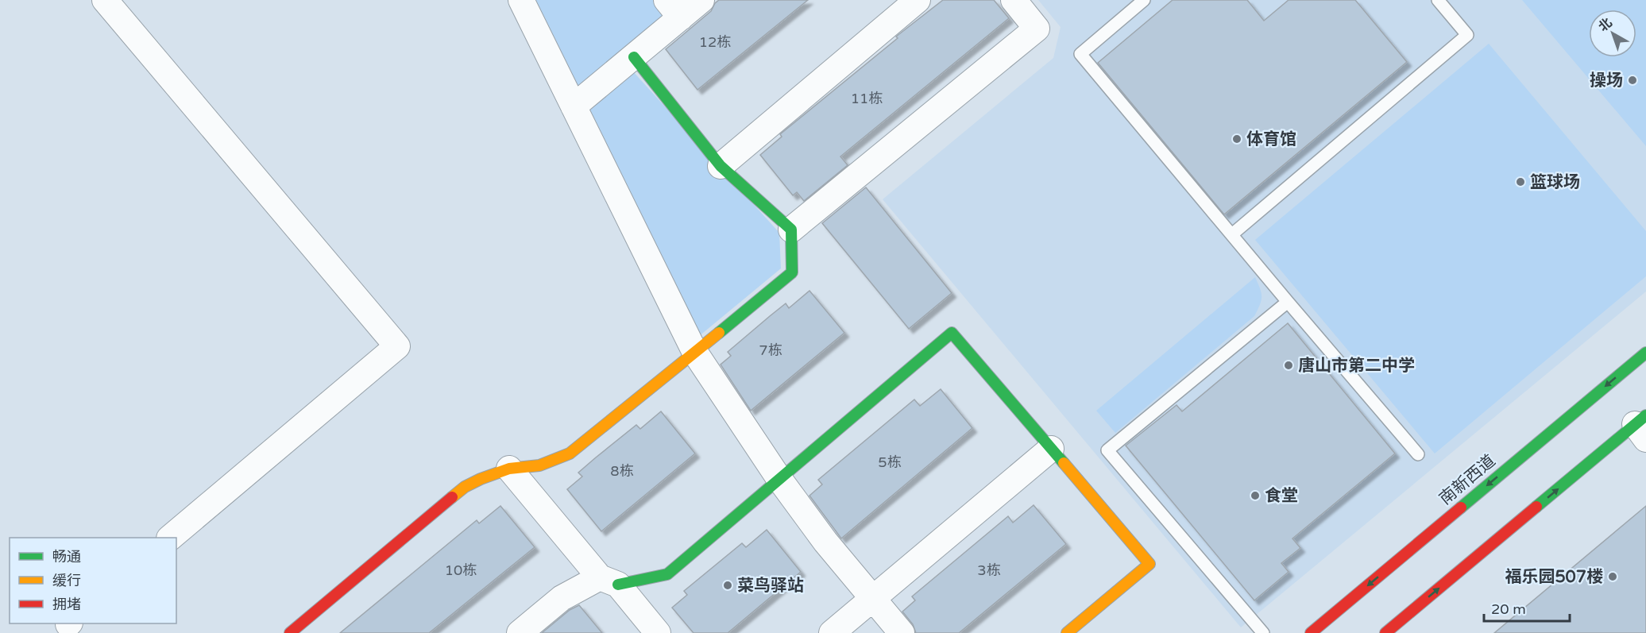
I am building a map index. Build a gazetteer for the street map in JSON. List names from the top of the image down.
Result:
{
  "streets": {
    "street": ["南新西道"]
  },
  "places": [
    "操场",
    "体育馆",
    "篮球场",
    "唐山市第二中学",
    "食堂",
    "福乐园507楼",
    "菜鸟驿站"
  ],
  "house_numbers": [
    "12栋",
    "11栋",
    "7栋",
    "5栋",
    "8栋",
    "10栋",
    "3栋"
  ],
  "legend": ["畅通", "缓行", "拥堵"],
  "scale_bar": "20 m",
  "north": "top left"
}
